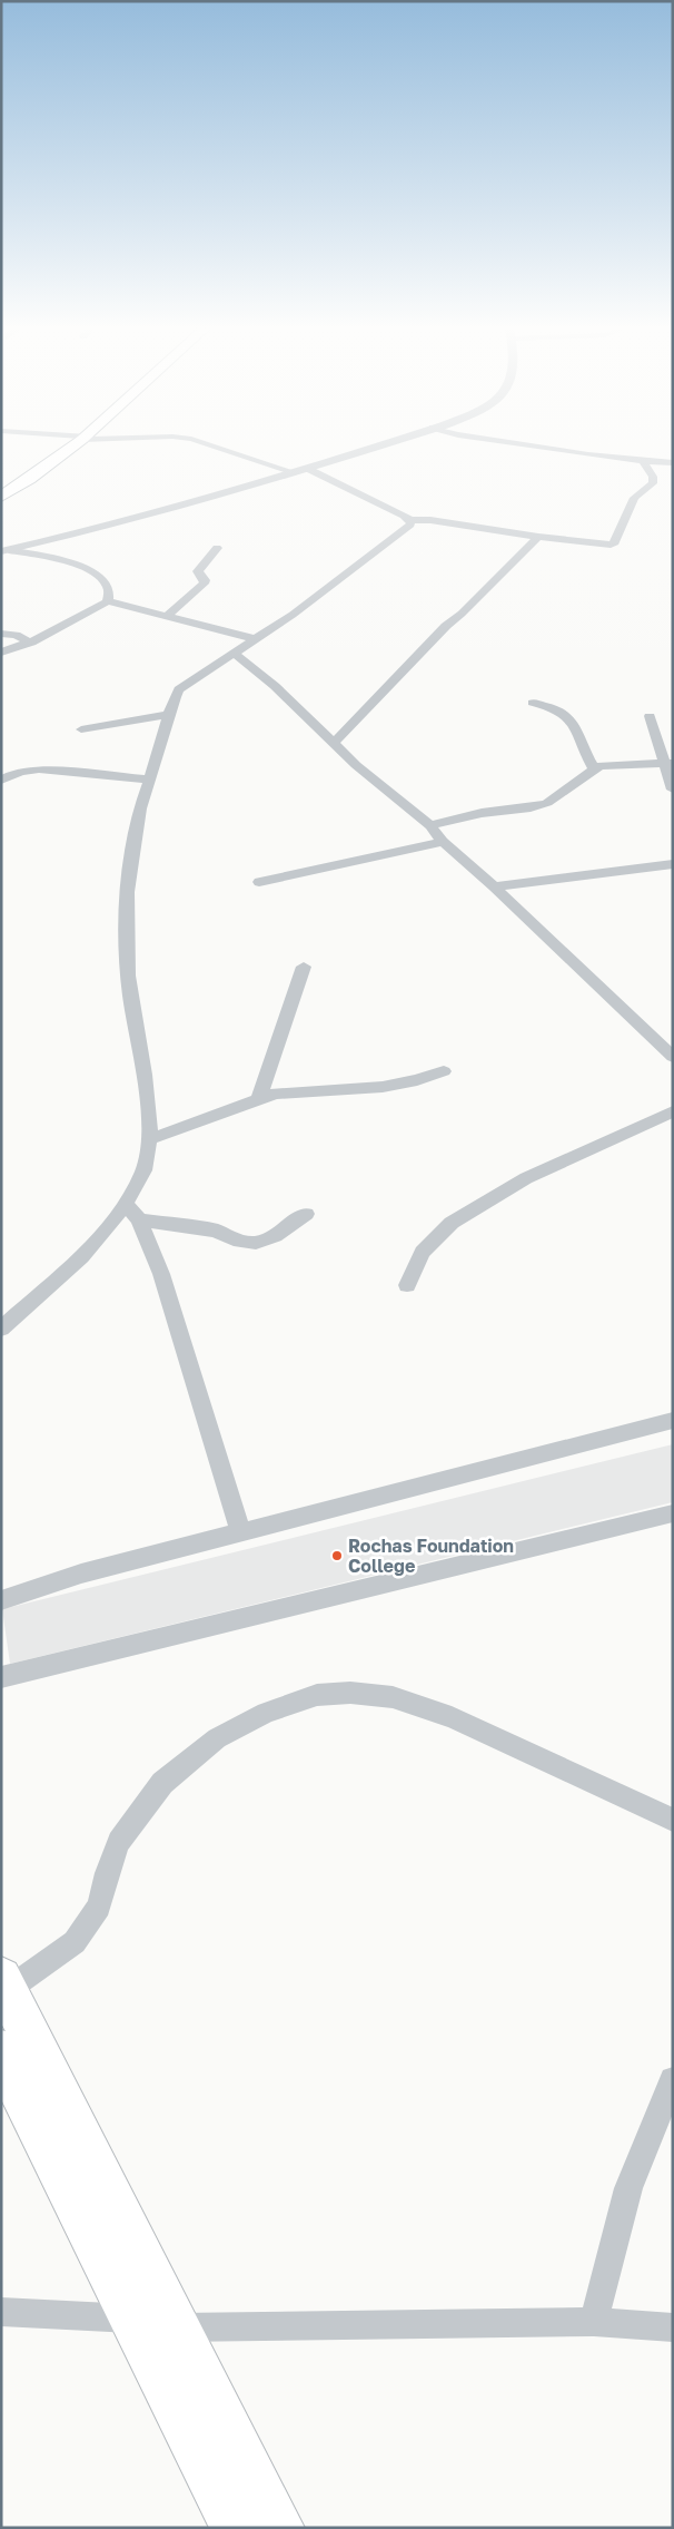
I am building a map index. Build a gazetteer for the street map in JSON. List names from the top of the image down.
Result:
{
  "places": ["Rochas Foundation College"]
}
